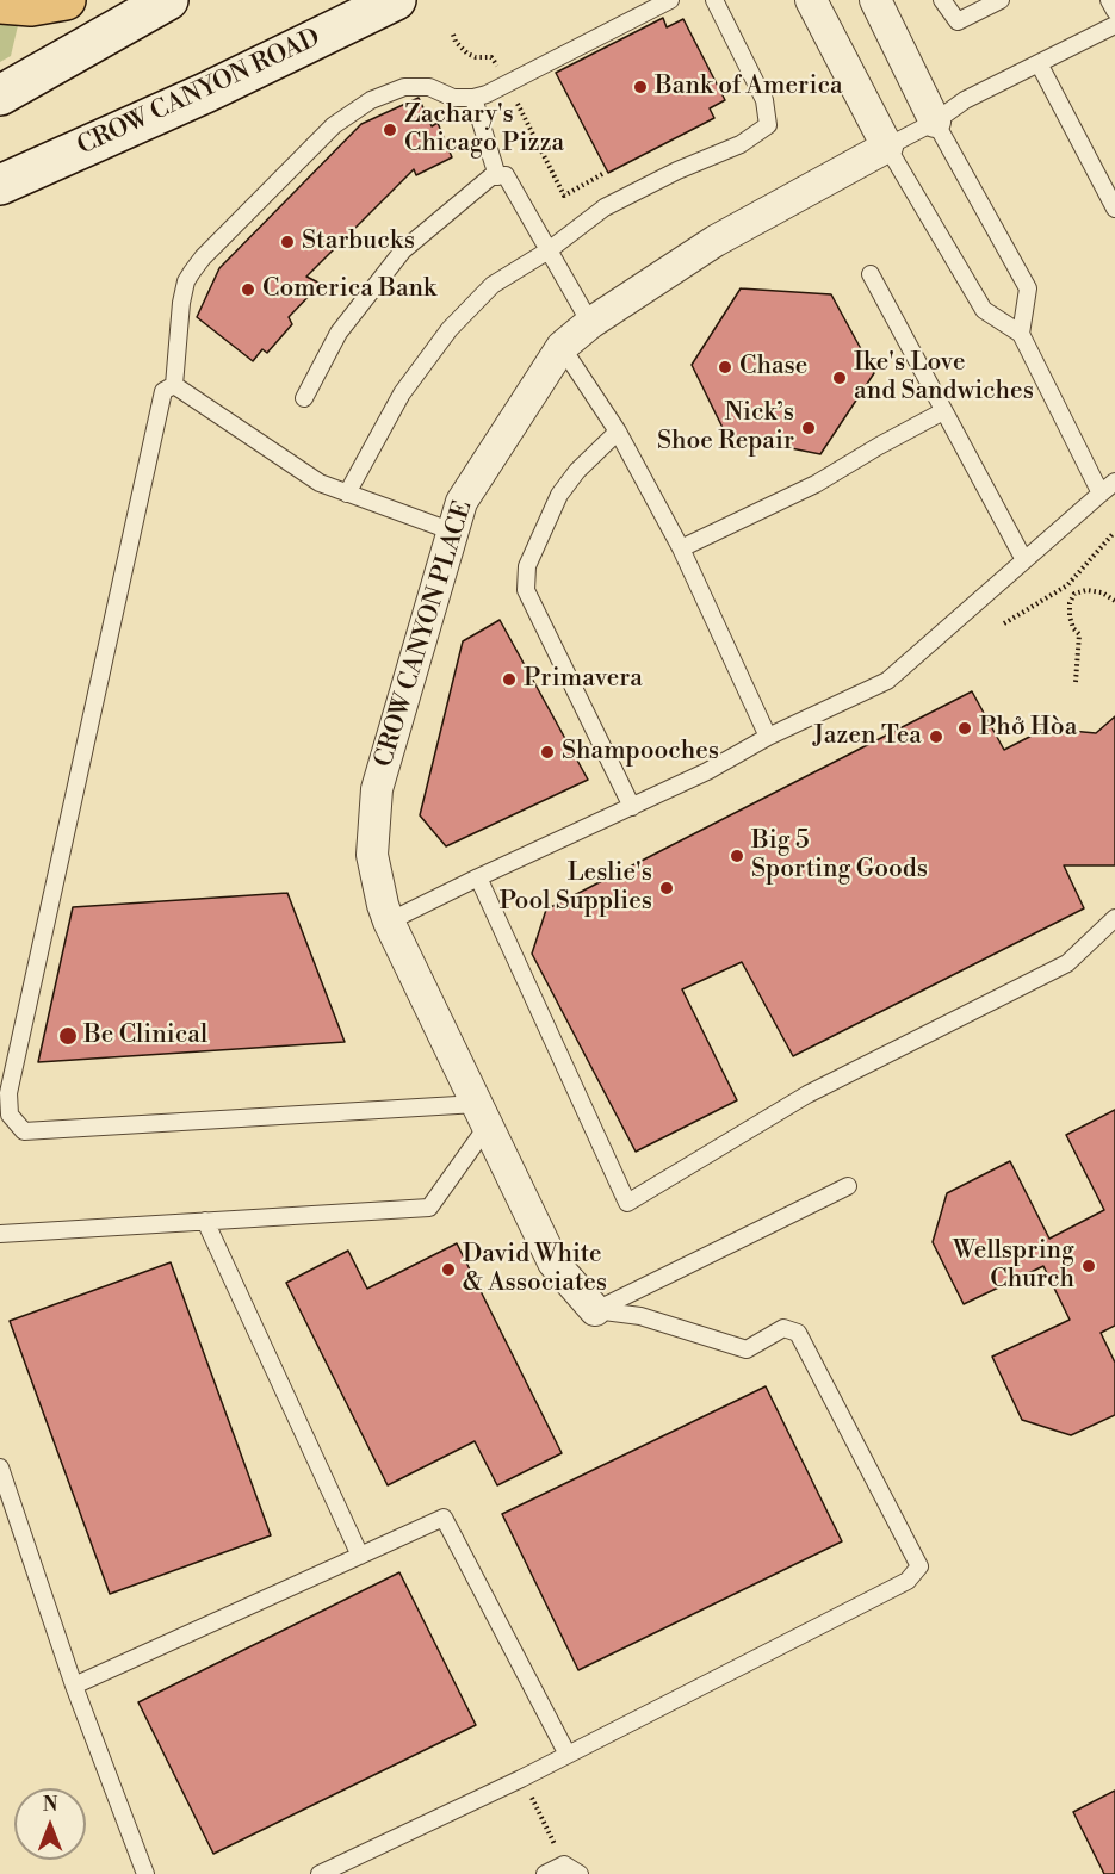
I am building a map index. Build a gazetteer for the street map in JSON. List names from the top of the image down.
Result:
{
  "streets": {
    "main road": ["CROW CANYON ROAD"],
    "street": ["CROW CANYON PLACE"]
  },
  "places": [
    "Bank of America",
    "Zachary's Chicago Pizza",
    "Starbucks",
    "Comerica Bank",
    "Chase",
    "Ike's Love and Sandwiches",
    "Nick’s Shoe Repair",
    "Primavera",
    "Phở Hòa",
    "Jazen Tea",
    "Shampooches",
    "Big 5 Sporting Goods",
    "Leslie's Pool Supplies",
    "Be Clinical",
    "Wellspring Church",
    "David White & Associates"
  ],
  "north": "top"
}
